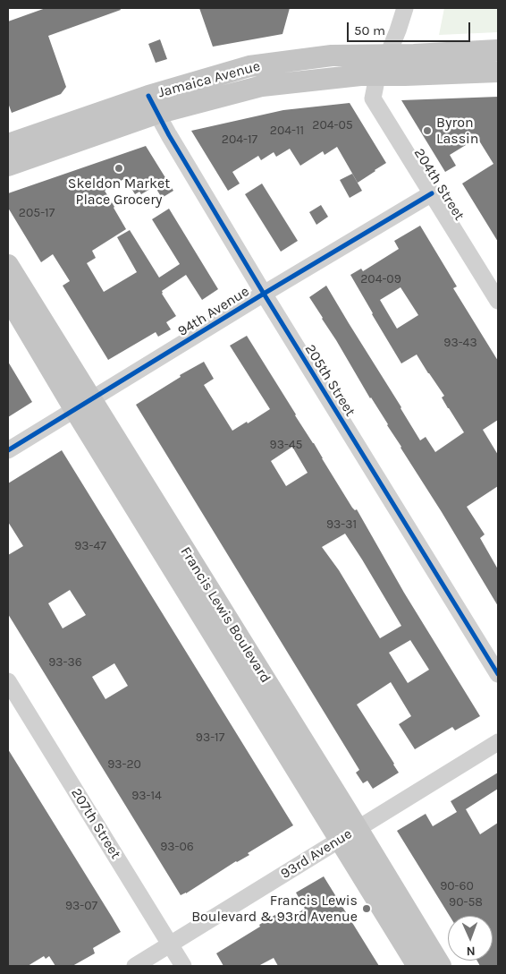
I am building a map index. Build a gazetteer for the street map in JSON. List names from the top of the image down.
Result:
{
  "streets": {
    "main road": ["Jamaica Avenue", "Francis Lewis Boulevard"],
    "street": [
      "204th Street",
      "94th Avenue",
      "205th Street",
      "207th Street",
      "93rd Avenue"
    ]
  },
  "crossings": [
    ["Jamaica Avenue", "204th Street"],
    ["Jamaica Avenue", "205th Street"],
    ["204th Street", "94th Avenue"],
    ["94th Avenue", "205th Street"],
    ["94th Avenue", "Francis Lewis Boulevard"],
    ["Francis Lewis Boulevard", "93rd Avenue"],
    ["207th Street", "93rd Avenue"]
  ],
  "places": ["Byron Lassin", "Skeldon Market Place Grocery", "Francis Lewis Boulevard & 93rd Avenue"],
  "house_numbers": [
    "204-05",
    "204-11",
    "204-17",
    "205-17",
    "204-09",
    "93-43",
    "93-45",
    "93-31",
    "93-47",
    "93-36",
    "93-17",
    "93-20",
    "93-14",
    "93-06",
    "90-60",
    "90-58",
    "93-07"
  ],
  "scale_bar": "50 m",
  "north": "bottom"
}
